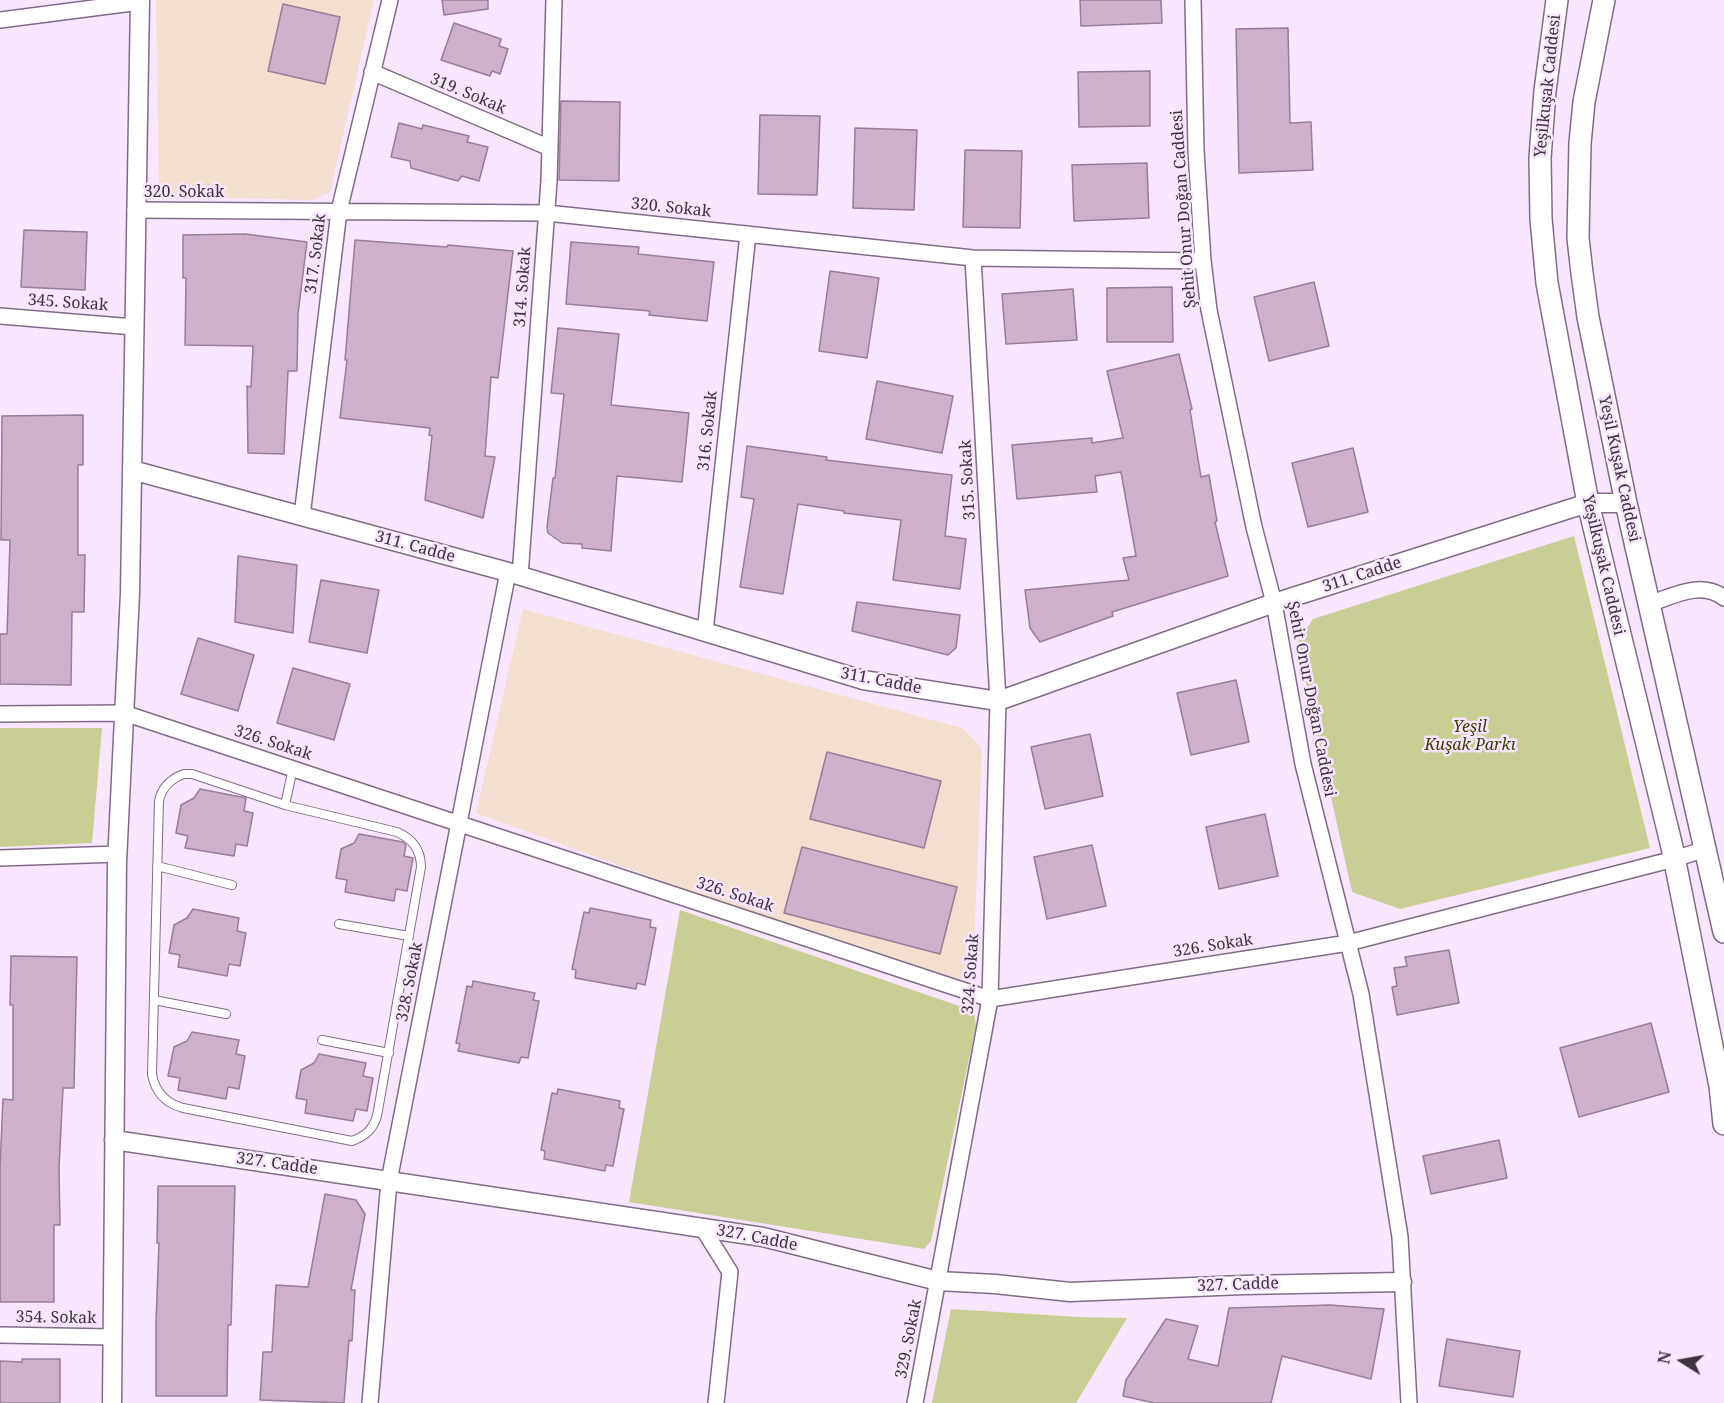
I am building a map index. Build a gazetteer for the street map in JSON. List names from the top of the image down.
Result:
{
  "streets": {
    "main road": ["Yeşilkuşak Caddesi", "Yeşil Kuşak Caddesi"],
    "street": [
      "319. Sokak",
      "320. Sokak",
      "Şehit Onur Doğan Caddesi",
      "317. Sokak",
      "314. Sokak",
      "345. Sokak",
      "316. Sokak",
      "315. Sokak",
      "311. Cadde",
      "326. Sokak",
      "324. Sokak",
      "328. Sokak",
      "327. Cadde",
      "354. Sokak",
      "329. Sokak"
    ]
  },
  "crossings": [
    ["Yeşilkuşak Caddesi", "311. Cadde"],
    ["Yeşilkuşak Caddesi", "326. Sokak"],
    ["319. Sokak", "317. Sokak"],
    ["319. Sokak", "314. Sokak"],
    ["320. Sokak", "Şehit Onur Doğan Caddesi"],
    ["320. Sokak", "317. Sokak"],
    ["320. Sokak", "314. Sokak"],
    ["320. Sokak", "316. Sokak"],
    ["320. Sokak", "315. Sokak"],
    ["Şehit Onur Doğan Caddesi", "311. Cadde"],
    ["Şehit Onur Doğan Caddesi", "326. Sokak"],
    ["Şehit Onur Doğan Caddesi", "327. Cadde"],
    ["317. Sokak", "311. Cadde"],
    ["314. Sokak", "311. Cadde"],
    ["314. Sokak", "328. Sokak"],
    ["316. Sokak", "311. Cadde"],
    ["Yeşil Kuşak Caddesi", "311. Cadde"],
    ["Yeşil Kuşak Caddesi", "326. Sokak"],
    ["315. Sokak", "311. Cadde"],
    ["315. Sokak", "324. Sokak"],
    ["311. Cadde", "324. Sokak"],
    ["311. Cadde", "328. Sokak"],
    ["326. Sokak", "324. Sokak"],
    ["326. Sokak", "328. Sokak"],
    ["324. Sokak", "327. Cadde"],
    ["324. Sokak", "329. Sokak"],
    ["328. Sokak", "327. Cadde"],
    ["327. Cadde", "329. Sokak"]
  ],
  "parks": ["Yeşil Kuşak Parkı"],
  "north": "left"
}
